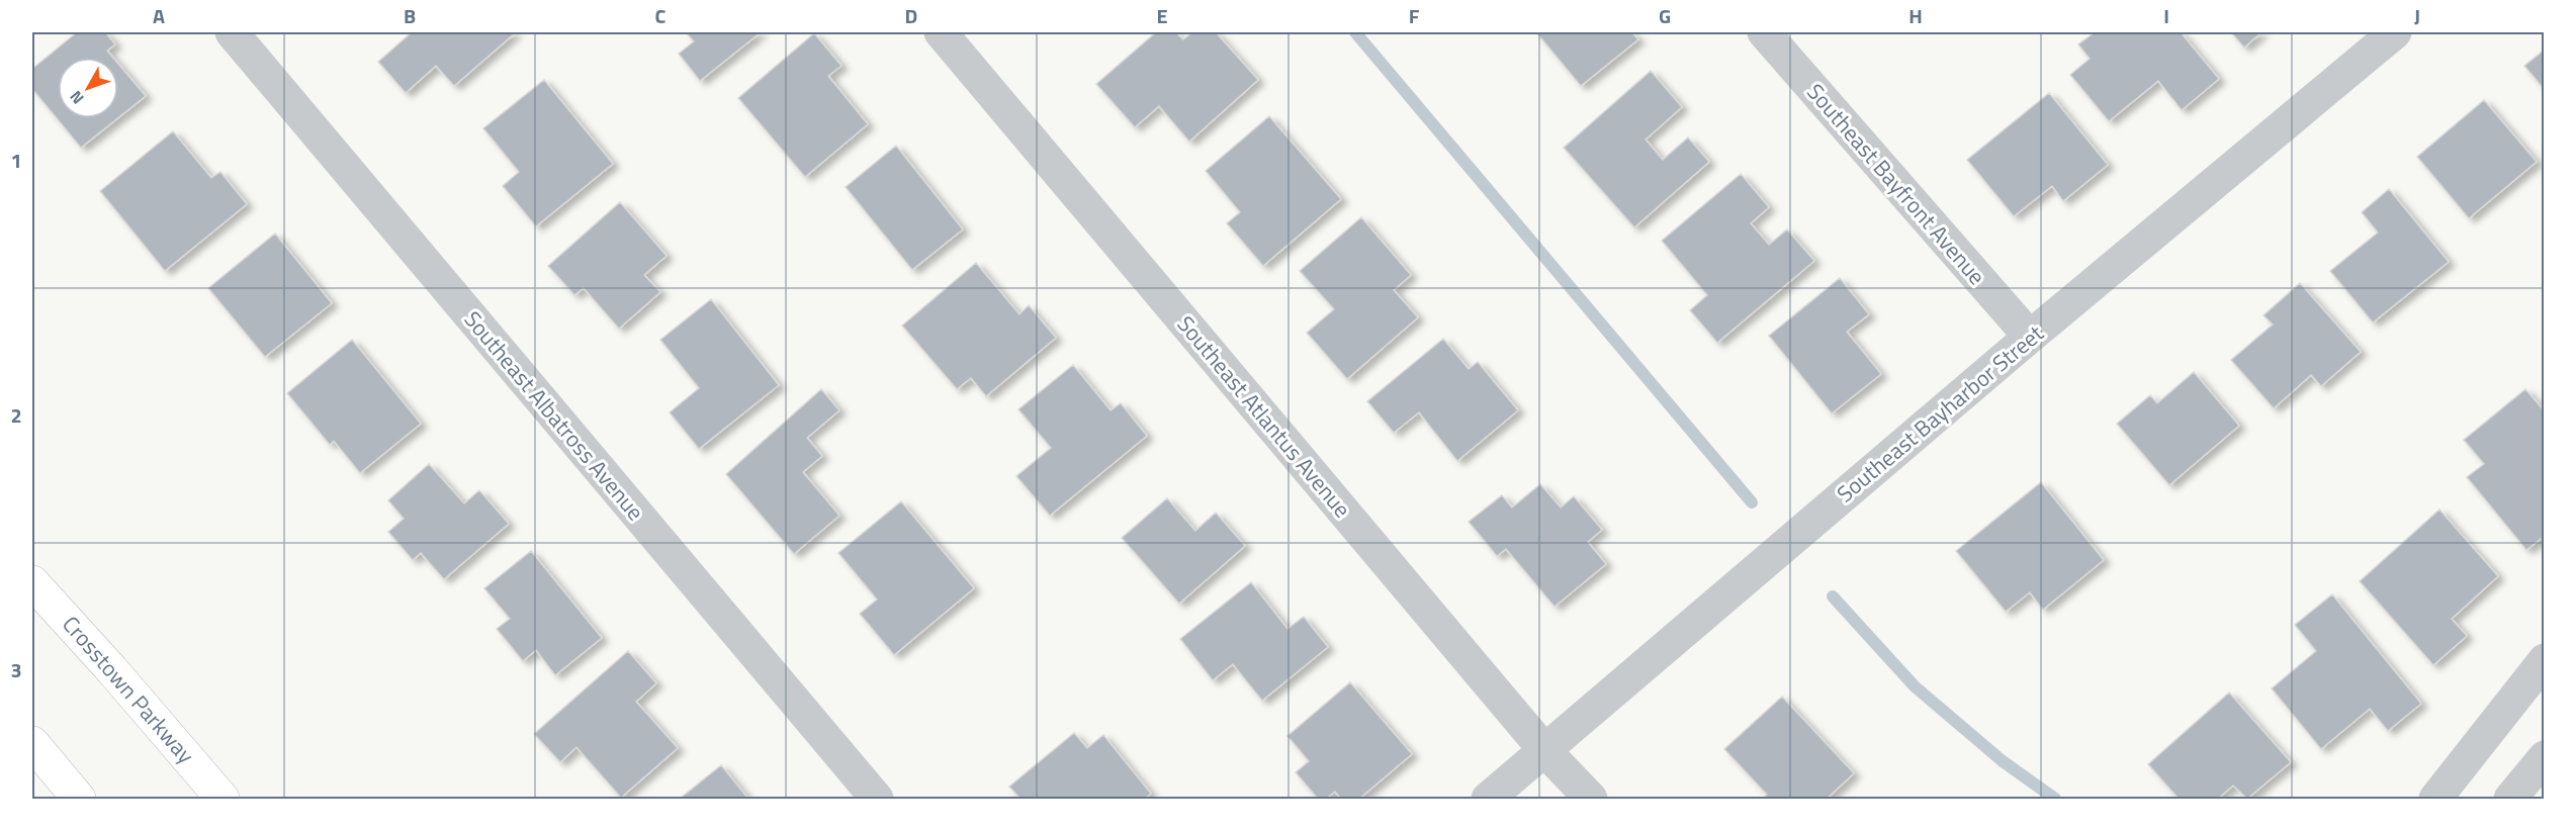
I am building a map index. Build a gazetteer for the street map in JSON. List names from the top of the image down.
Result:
{
  "streets": {
    "main road": ["Crosstown Parkway"],
    "street": [
      "Southeast Bayfront Avenue",
      "Southeast Bayharbor Street",
      "Southeast Albatross Avenue",
      "Southeast Atlantus Avenue"
    ]
  },
  "crossings": [
    ["Southeast Bayfront Avenue", "Southeast Bayharbor Street"],
    ["Southeast Bayharbor Street", "Southeast Atlantus Avenue"]
  ],
  "north": "bottom left",
  "grid": {
    "columns": [
      "A",
      "B",
      "C",
      "D",
      "E",
      "F",
      "G",
      "H",
      "I",
      "J"
    ],
    "rows": ["1", "2", "3"]
  }
}
